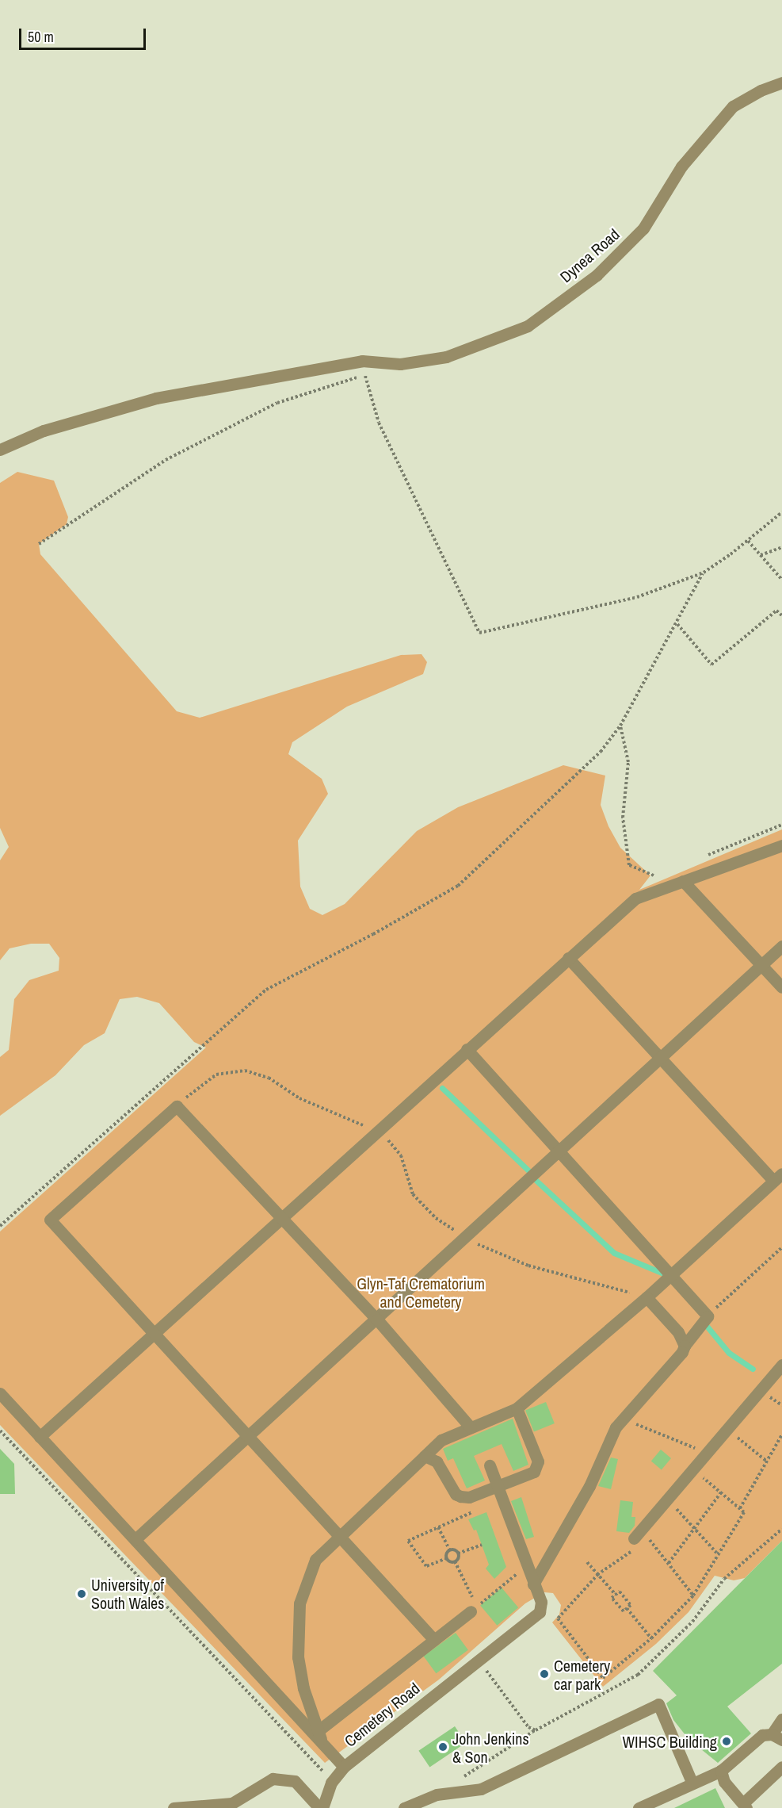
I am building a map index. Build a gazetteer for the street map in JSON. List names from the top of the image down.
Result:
{
  "streets": {
    "street": ["Dynea Road", "Cemetery Road"]
  },
  "parks": ["Glyn-Taf Crematorium and Cemetery"],
  "places": [
    "University of South Wales",
    "Cemetery car park",
    "WIHSC Building",
    "John Jenkins & Son"
  ],
  "scale_bar": "50 m"
}
